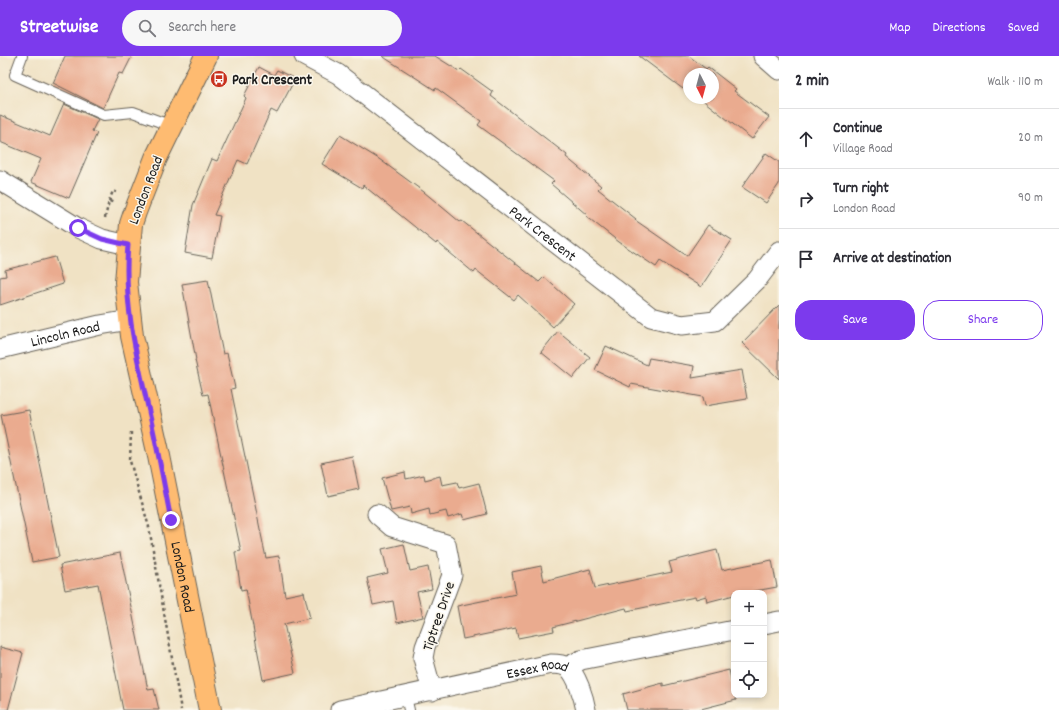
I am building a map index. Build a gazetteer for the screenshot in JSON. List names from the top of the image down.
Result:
{
  "streets": {
    "main road": ["London Road"],
    "street": [
      "Park Crescent",
      "Lincoln Road",
      "Tiptree Drive",
      "Essex Road"
    ]
  },
  "crossings": [
    ["London Road", "Lincoln Road"],
    ["Tiptree Drive", "Essex Road"]
  ],
  "places": {
    "bus stop": ["Park Crescent"]
  },
  "north": "bottom",
  "page": {
    "header": "Streetwise",
    "search": "Search here",
    "nav": ["Map", "Directions", "Saved"],
    "heading": ["2 min", "Walk · 110 m"],
    "list": [
      ["Continue", "Village Road", "20 m"],
      ["Turn right", "London Road", "90 m"],
      "Arrive at destination"
    ],
    "buttons": ["Save", "Share"],
    "map_buttons": ["+", "−"]
  }
}
